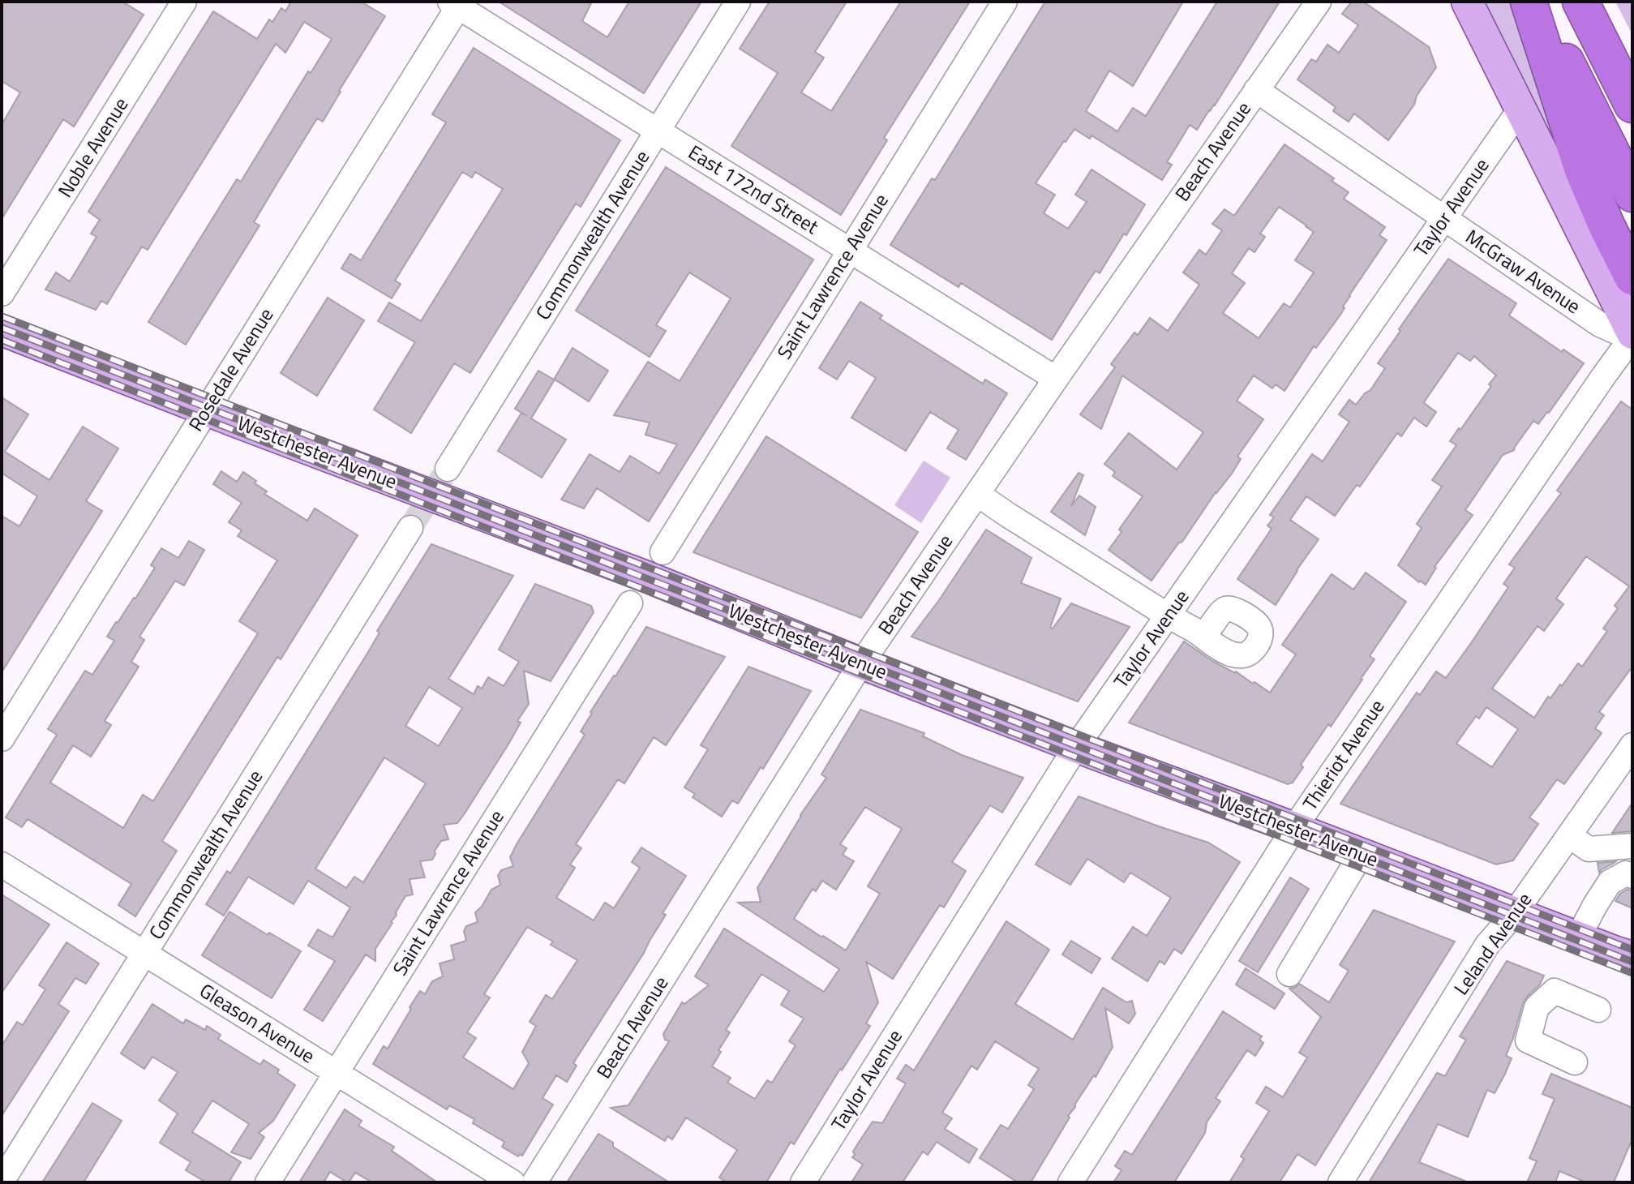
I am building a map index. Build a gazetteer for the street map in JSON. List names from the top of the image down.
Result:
{
  "streets": {
    "main road": ["Westchester Avenue"],
    "street": [
      "Noble Avenue",
      "Beach Avenue",
      "East 172nd Street",
      "Taylor Avenue",
      "Commonwealth Avenue",
      "McGraw Avenue",
      "Saint Lawrence Avenue",
      "Rosedale Avenue",
      "Thieriot Avenue",
      "Leland Avenue",
      "Gleason Avenue"
    ]
  },
  "crossings": [
    ["Beach Avenue", "East 172nd Street"],
    ["Beach Avenue", "McGraw Avenue"],
    ["Beach Avenue", "Westchester Avenue"],
    ["East 172nd Street", "Commonwealth Avenue"],
    ["East 172nd Street", "Saint Lawrence Avenue"],
    ["East 172nd Street", "Rosedale Avenue"],
    ["Taylor Avenue", "McGraw Avenue"],
    ["Taylor Avenue", "Westchester Avenue"],
    ["Commonwealth Avenue", "Gleason Avenue"],
    ["McGraw Avenue", "Thieriot Avenue"],
    ["Saint Lawrence Avenue", "Gleason Avenue"],
    ["Rosedale Avenue", "Westchester Avenue"],
    ["Westchester Avenue", "Thieriot Avenue"],
    ["Westchester Avenue", "Leland Avenue"]
  ]
}
